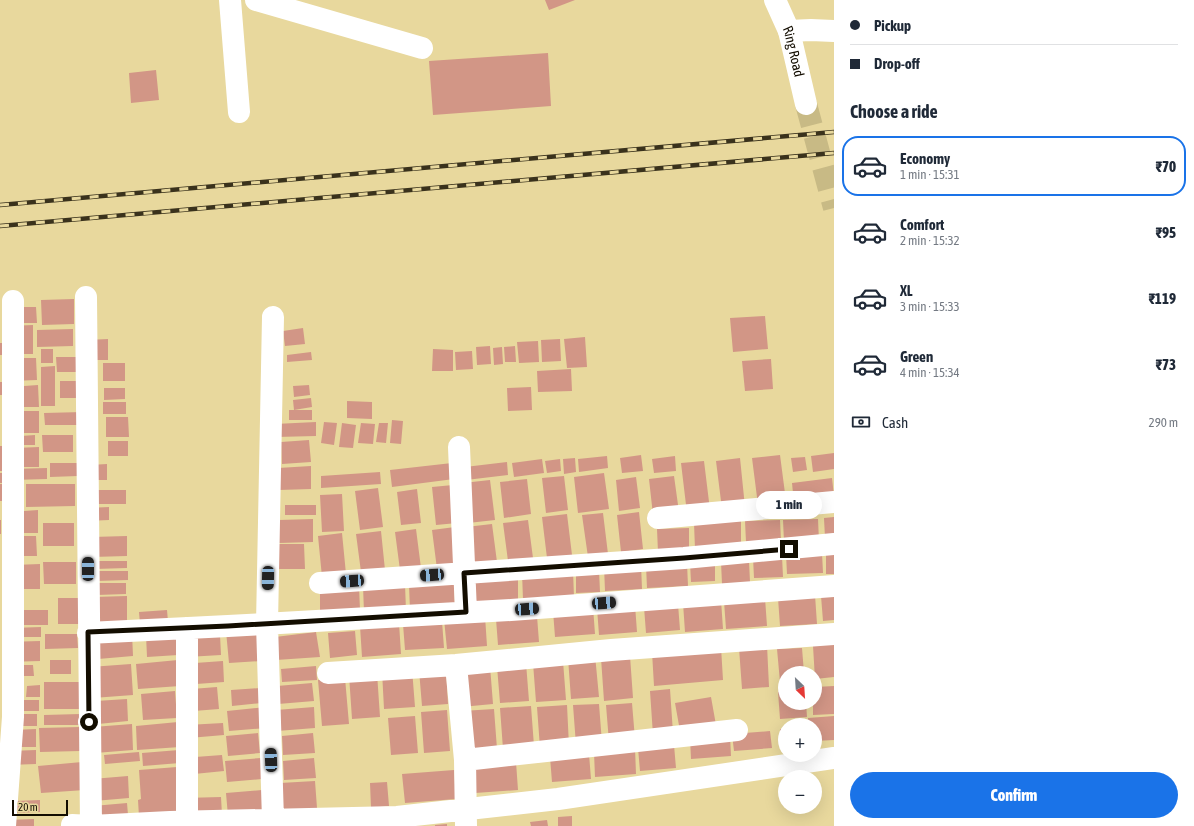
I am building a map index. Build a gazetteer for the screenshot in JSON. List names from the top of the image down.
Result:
{
  "streets": {
    "main road": ["Ring Road"]
  },
  "scale_bar": "20 m",
  "north": "bottom right",
  "page": {
    "banner": ["Pickup", "Drop-off"],
    "heading": "Choose a ride",
    "list": [
      {
        "name": "Economy",
        "note": "1 min · 15:31",
        "value": "₹70"
      },
      {
        "name": "Comfort",
        "note": "2 min · 15:32",
        "value": "₹95"
      },
      {
        "name": "XL",
        "note": "3 min · 15:33",
        "value": "₹119"
      },
      {
        "name": "Green",
        "note": "4 min · 15:34",
        "value": "₹73"
      }
    ],
    "pay": ["Cash", "290 m"],
    "bubble": "1 min",
    "map_buttons": ["+", "−"],
    "buttons": "Confirm",
    "scale": "20 m"
  }
}
